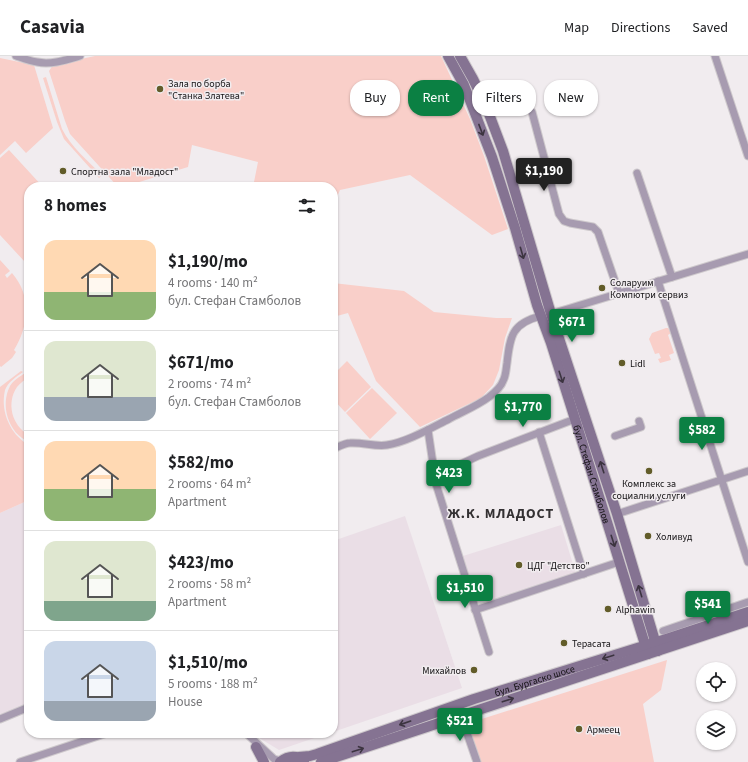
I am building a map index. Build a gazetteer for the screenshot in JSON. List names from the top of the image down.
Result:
{
  "streets": {
    "main road": ["бул. Стефан Стамболов", "бул. Бургаско шосе"]
  },
  "crossings": [
    ["бул. Стефан Стамболов", "бул. Бургаско шосе"]
  ],
  "districts": ["Ж.К. МЛАДОСТ"],
  "places": [
    "Зала по борба \"Станка Златева\"",
    "Спортна зала \"Младост\"",
    "Соларуим Компютри сервиз",
    "Lidl",
    "Комплекс за социални услуги",
    "Холивуд",
    "ЦДГ \"Детство\"",
    "Alphawin",
    "Терасата",
    "Михайлов",
    "Армеец"
  ],
  "page": {
    "header": "Casavia",
    "nav": ["Map", "Directions", "Saved"],
    "chip": [
      "Buy",
      "Rent",
      "Filters",
      "New"
    ],
    "price": [
      "$1,190",
      "$671",
      "$1,770",
      "$582",
      "$423",
      "$1,510",
      "$541",
      "$521"
    ],
    "heading": "8 homes",
    "list": [
      {
        "name": "$1,190/mo",
        "note": "4 rooms · 140 m² · бул. Стефан Стамболов"
      },
      {
        "name": "$671/mo",
        "note": "2 rooms · 74 m² · бул. Стефан Стамболов"
      },
      {
        "name": "$582/mo",
        "note": "2 rooms · 64 m² · Apartment"
      },
      {
        "name": "$423/mo",
        "note": "2 rooms · 58 m² · Apartment"
      },
      {
        "name": "$1,510/mo",
        "note": "5 rooms · 188 m² · House"
      }
    ]
  }
}
